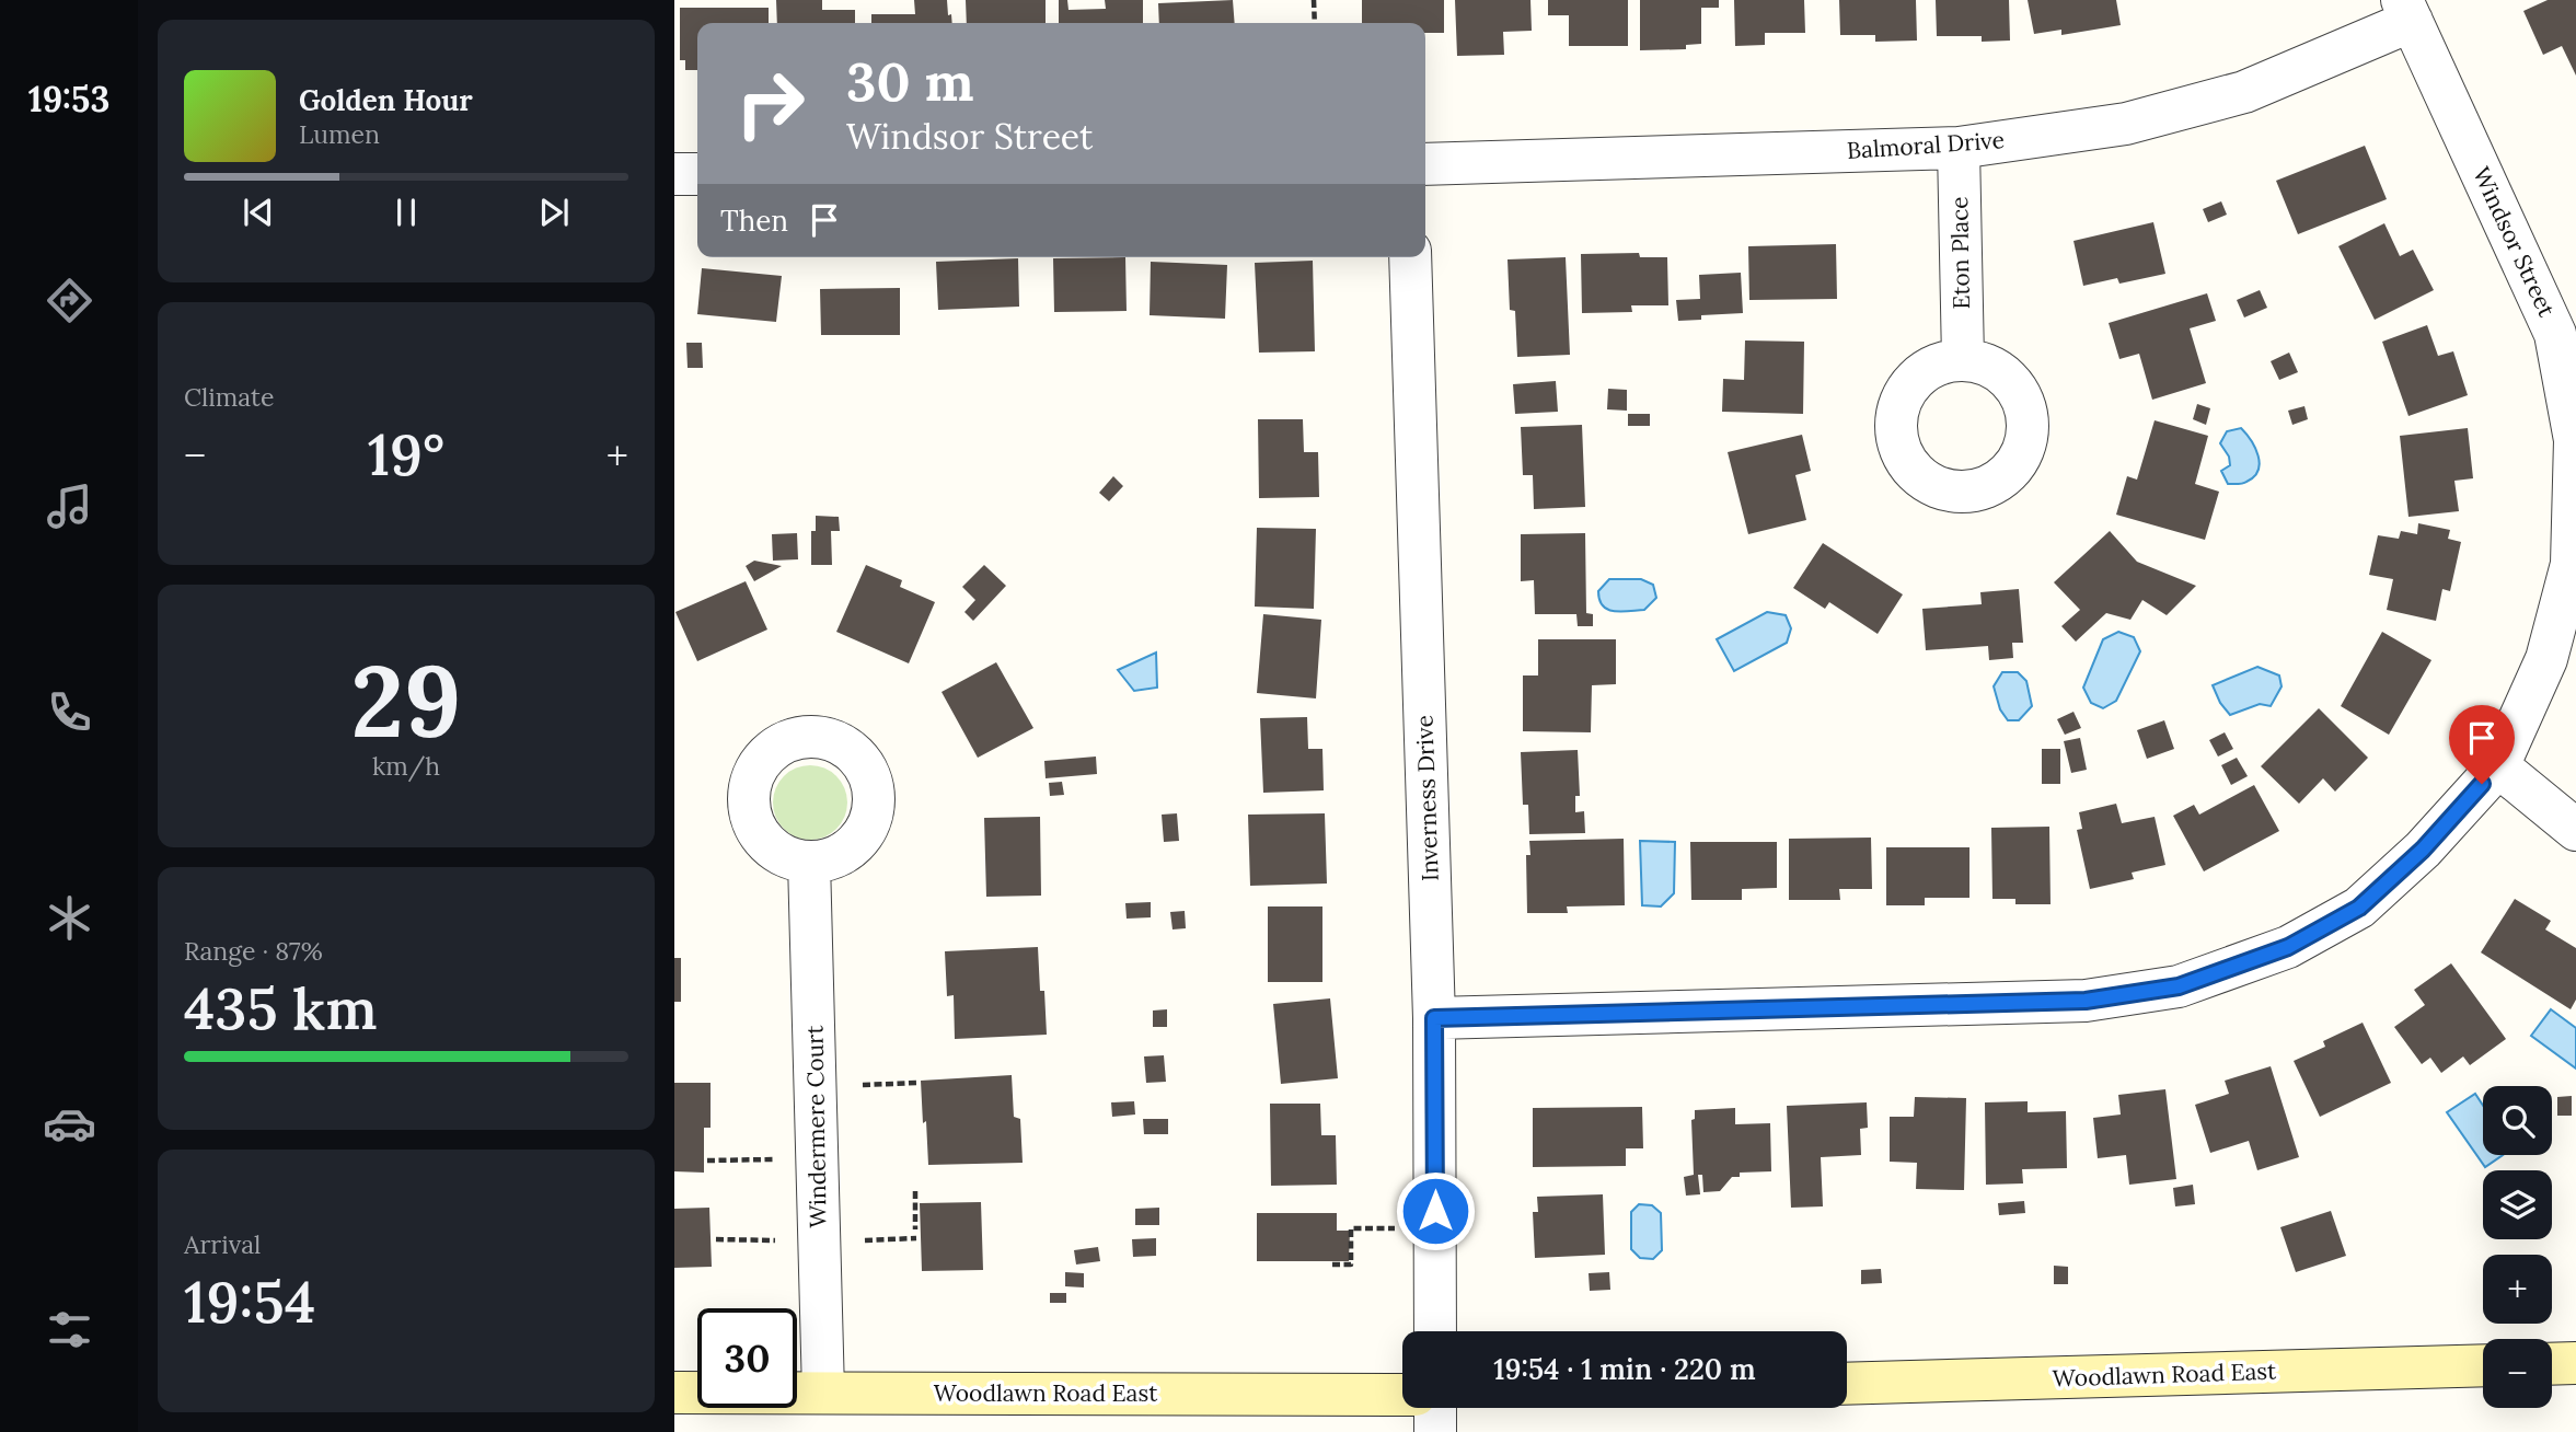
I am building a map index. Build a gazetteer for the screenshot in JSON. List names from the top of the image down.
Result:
{
  "streets": {
    "main road": ["Woodlawn Road East"],
    "street": [
      "Balmoral Drive",
      "Windsor Street",
      "Eton Place",
      "Inverness Drive",
      "Windermere Court"
    ]
  },
  "crossings": [
    ["Balmoral Drive", "Windsor Street"],
    ["Balmoral Drive", "Eton Place"],
    ["Windsor Street", "Inverness Drive"],
    ["Windermere Court", "Woodlawn Road East"]
  ],
  "page": {
    "tabs": "19:53",
    "turn": ["30 m", "Windsor Street"],
    "song": ["Golden Hour", "Lumen"],
    "then": "Then",
    "tile": [
      "Climate",
      ["29", "km/h"],
      ["Range · 87%", "435 km"],
      ["Arrival", "19:54"]
    ],
    "heat": ["−", "19°", "+"],
    "map_buttons": ["+", "−"],
    "limit": "30",
    "trip": "19:54 · 1 min · 220 m"
  }
}
